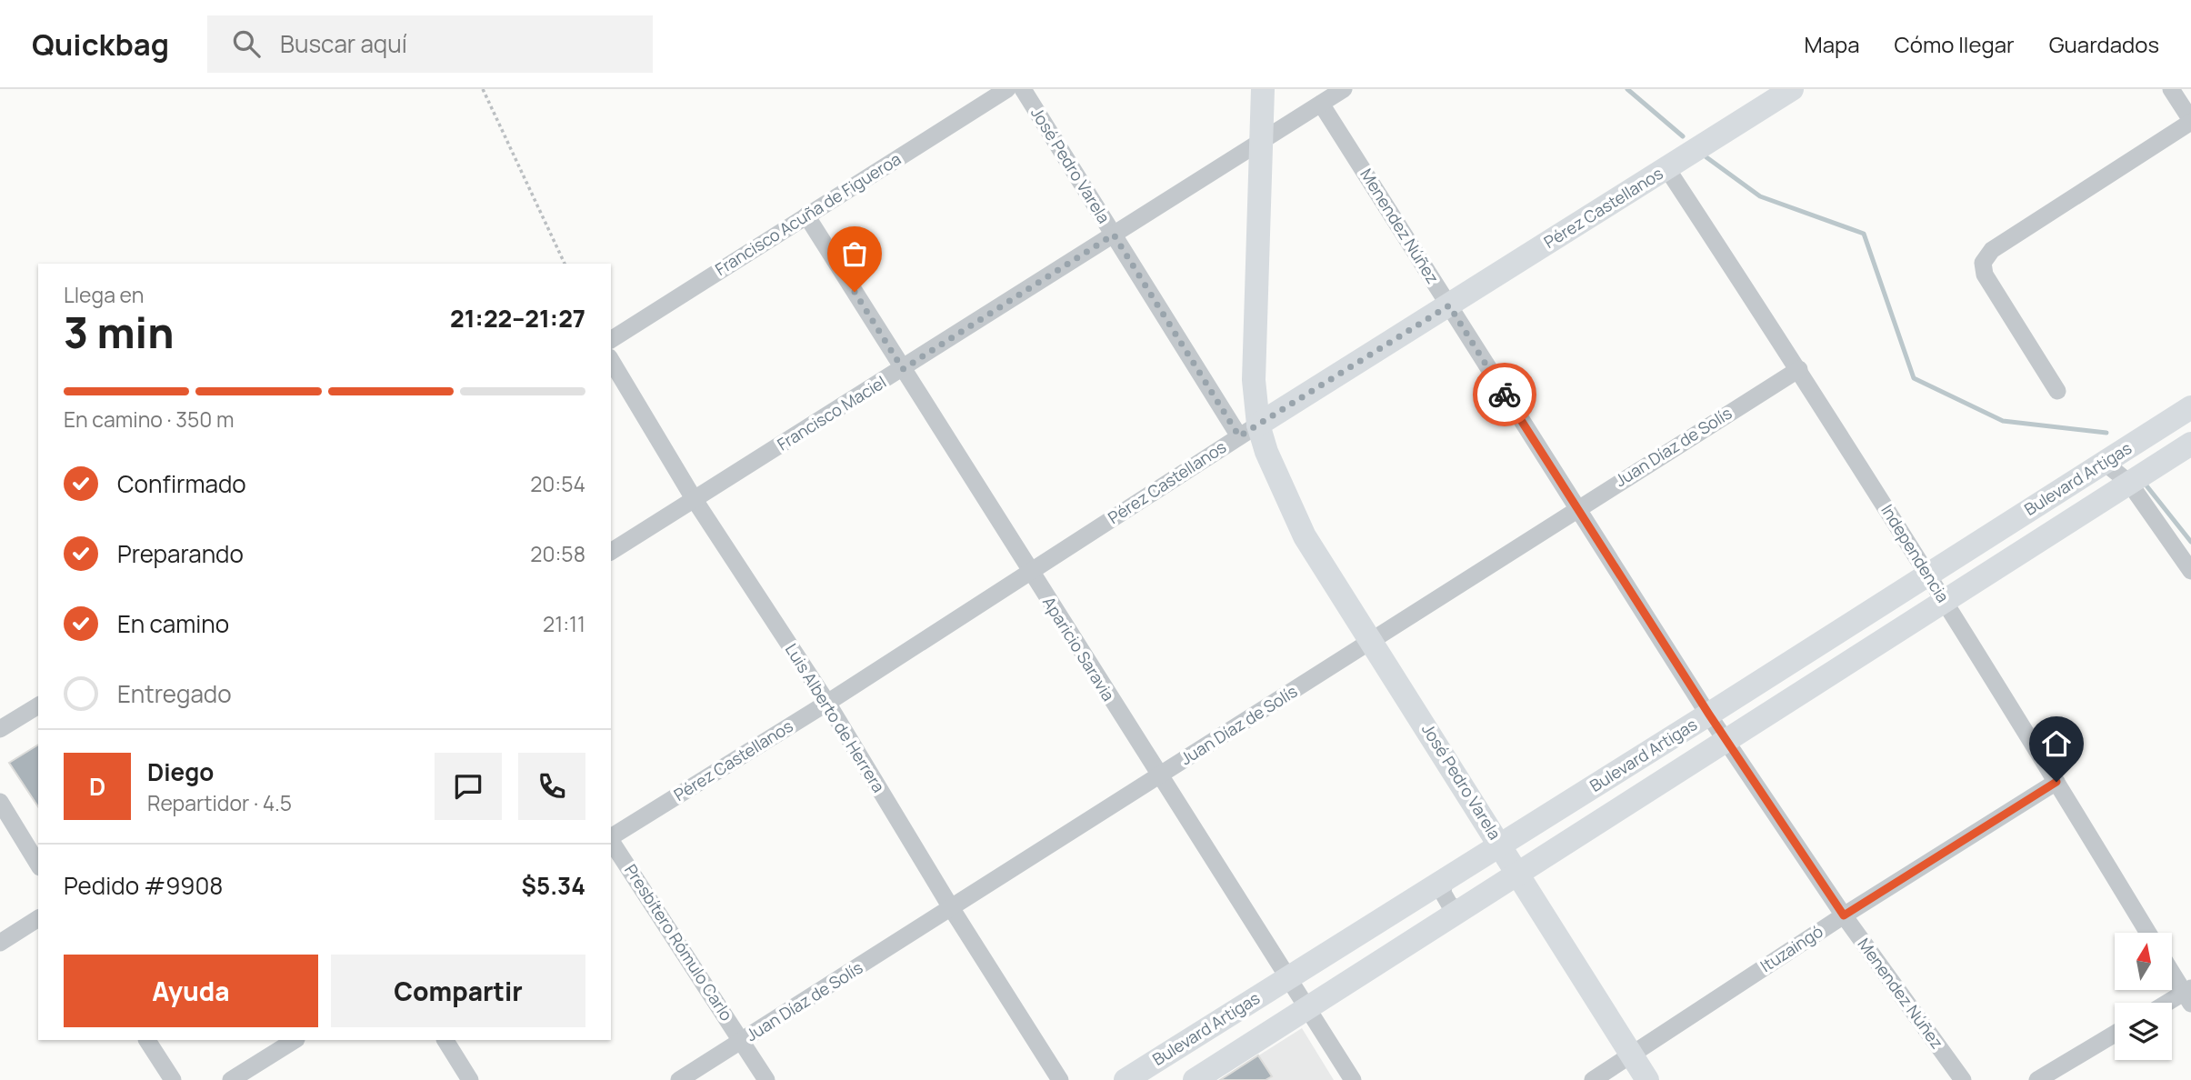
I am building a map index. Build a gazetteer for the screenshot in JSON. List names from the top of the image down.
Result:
{
  "streets": {
    "street": [
      "José Pedro Varela",
      "Pérez Castellanos",
      "Francisco Acuña de Figueroa",
      "Menendez Núñez",
      "Francisco Maciel",
      "Juan Díaz de Solís",
      "Bulevard Artigas",
      "Independencia",
      "Aparicio Saravia",
      "Luis Alberto de Herrera",
      "Presbítero Rómulo Carlo",
      "Ituzaingó"
    ]
  },
  "crossings": [
    ["José Pedro Varela", "Pérez Castellanos"],
    ["José Pedro Varela", "Francisco Maciel"],
    ["José Pedro Varela", "Juan Díaz de Solís"],
    ["José Pedro Varela", "Bulevard Artigas"],
    ["José Pedro Varela", "Ituzaingó"],
    ["Pérez Castellanos", "Menendez Núñez"],
    ["Pérez Castellanos", "Independencia"],
    ["Pérez Castellanos", "Aparicio Saravia"],
    ["Pérez Castellanos", "Luis Alberto de Herrera"],
    ["Francisco Acuña de Figueroa", "Aparicio Saravia"],
    ["Menendez Núñez", "Francisco Maciel"],
    ["Menendez Núñez", "Juan Díaz de Solís"],
    ["Menendez Núñez", "Bulevard Artigas"],
    ["Menendez Núñez", "Ituzaingó"],
    ["Francisco Maciel", "Aparicio Saravia"],
    ["Francisco Maciel", "Luis Alberto de Herrera"],
    ["Juan Díaz de Solís", "Independencia"],
    ["Juan Díaz de Solís", "Aparicio Saravia"],
    ["Juan Díaz de Solís", "Luis Alberto de Herrera"],
    ["Juan Díaz de Solís", "Presbítero Rómulo Carlo"],
    ["Bulevard Artigas", "Independencia"],
    ["Bulevard Artigas", "Aparicio Saravia"],
    ["Independencia", "Ituzaingó"]
  ],
  "north": "top",
  "page": {
    "header": "Quickbag",
    "search": "Buscar aquí",
    "nav": ["Mapa", "Cómo llegar", "Guardados"],
    "heading": ["3 min", "Llega en", "21:22–21:27"],
    "panel": [
      "Diego",
      "Repartidor · 4.5",
      "Pedido #9908",
      "$5.34"
    ],
    "bar": "En camino · 350 m",
    "list": [
      ["Confirmado", "20:54"],
      ["Preparando", "20:58"],
      ["En camino", "21:11"],
      "Entregado"
    ],
    "round": "D",
    "buttons": ["Ayuda", "Compartir"]
  }
}
